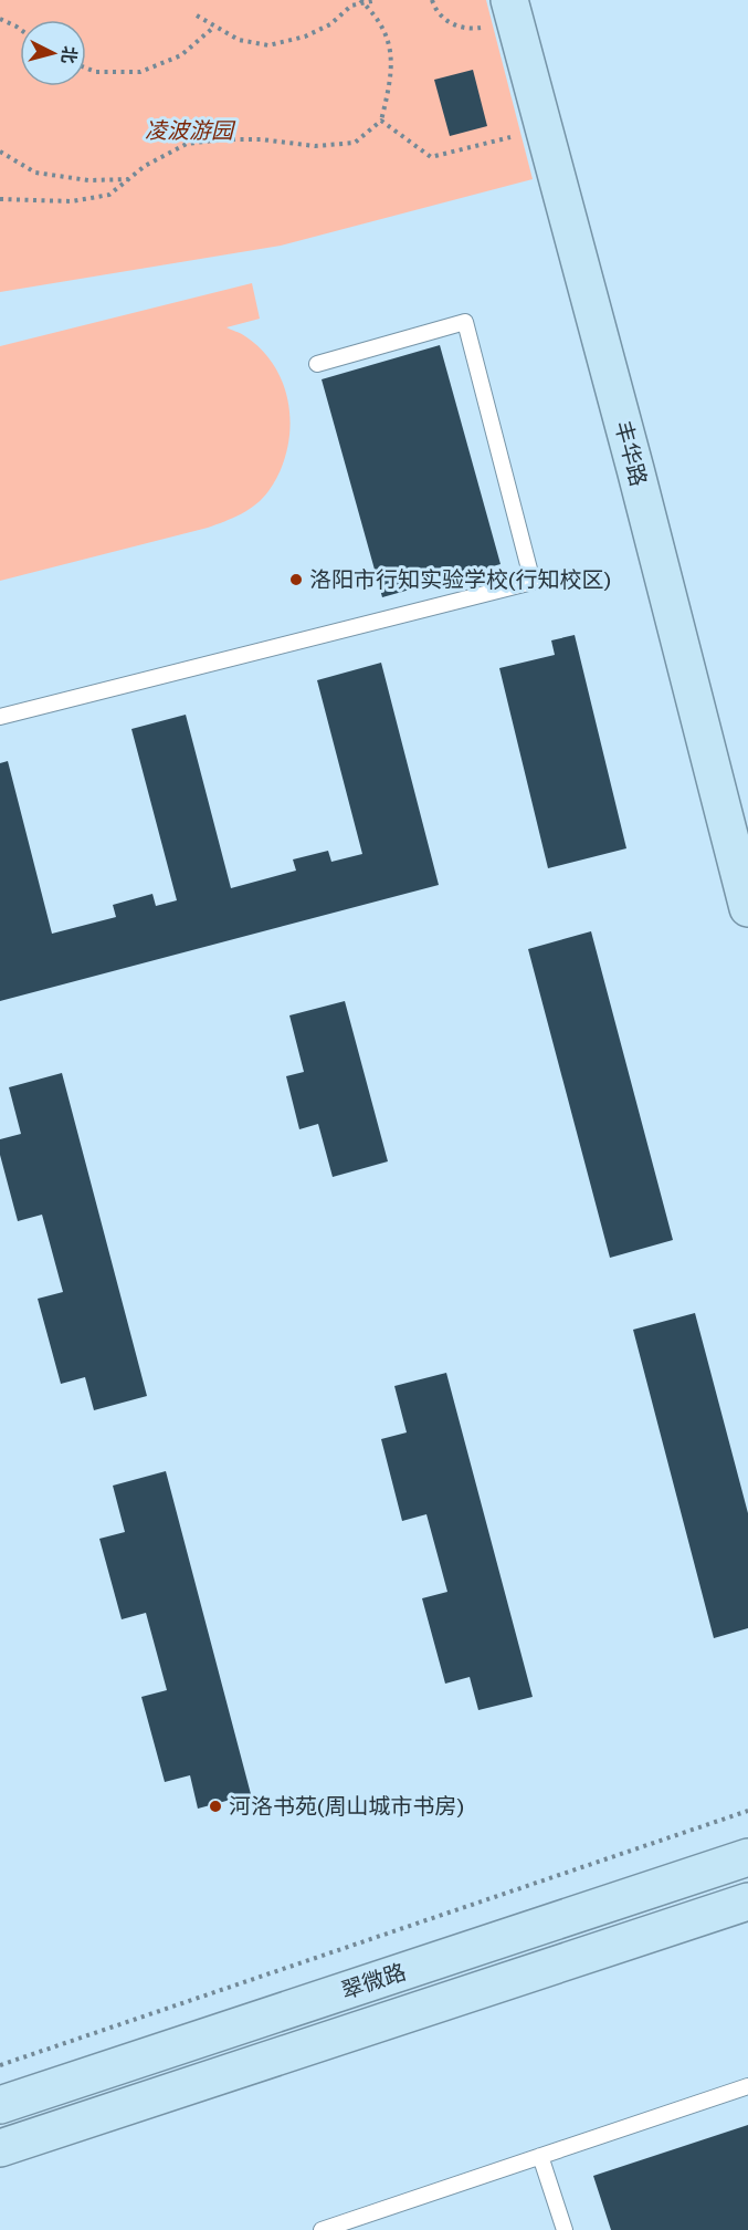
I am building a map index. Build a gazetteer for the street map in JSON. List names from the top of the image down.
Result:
{
  "streets": {
    "street": ["丰华路", "翠微路"]
  },
  "parks": ["凌波游园"],
  "places": ["洛阳市行知实验学校(行知校区)", "河洛书苑(周山城市书房)"],
  "north": "right"
}
